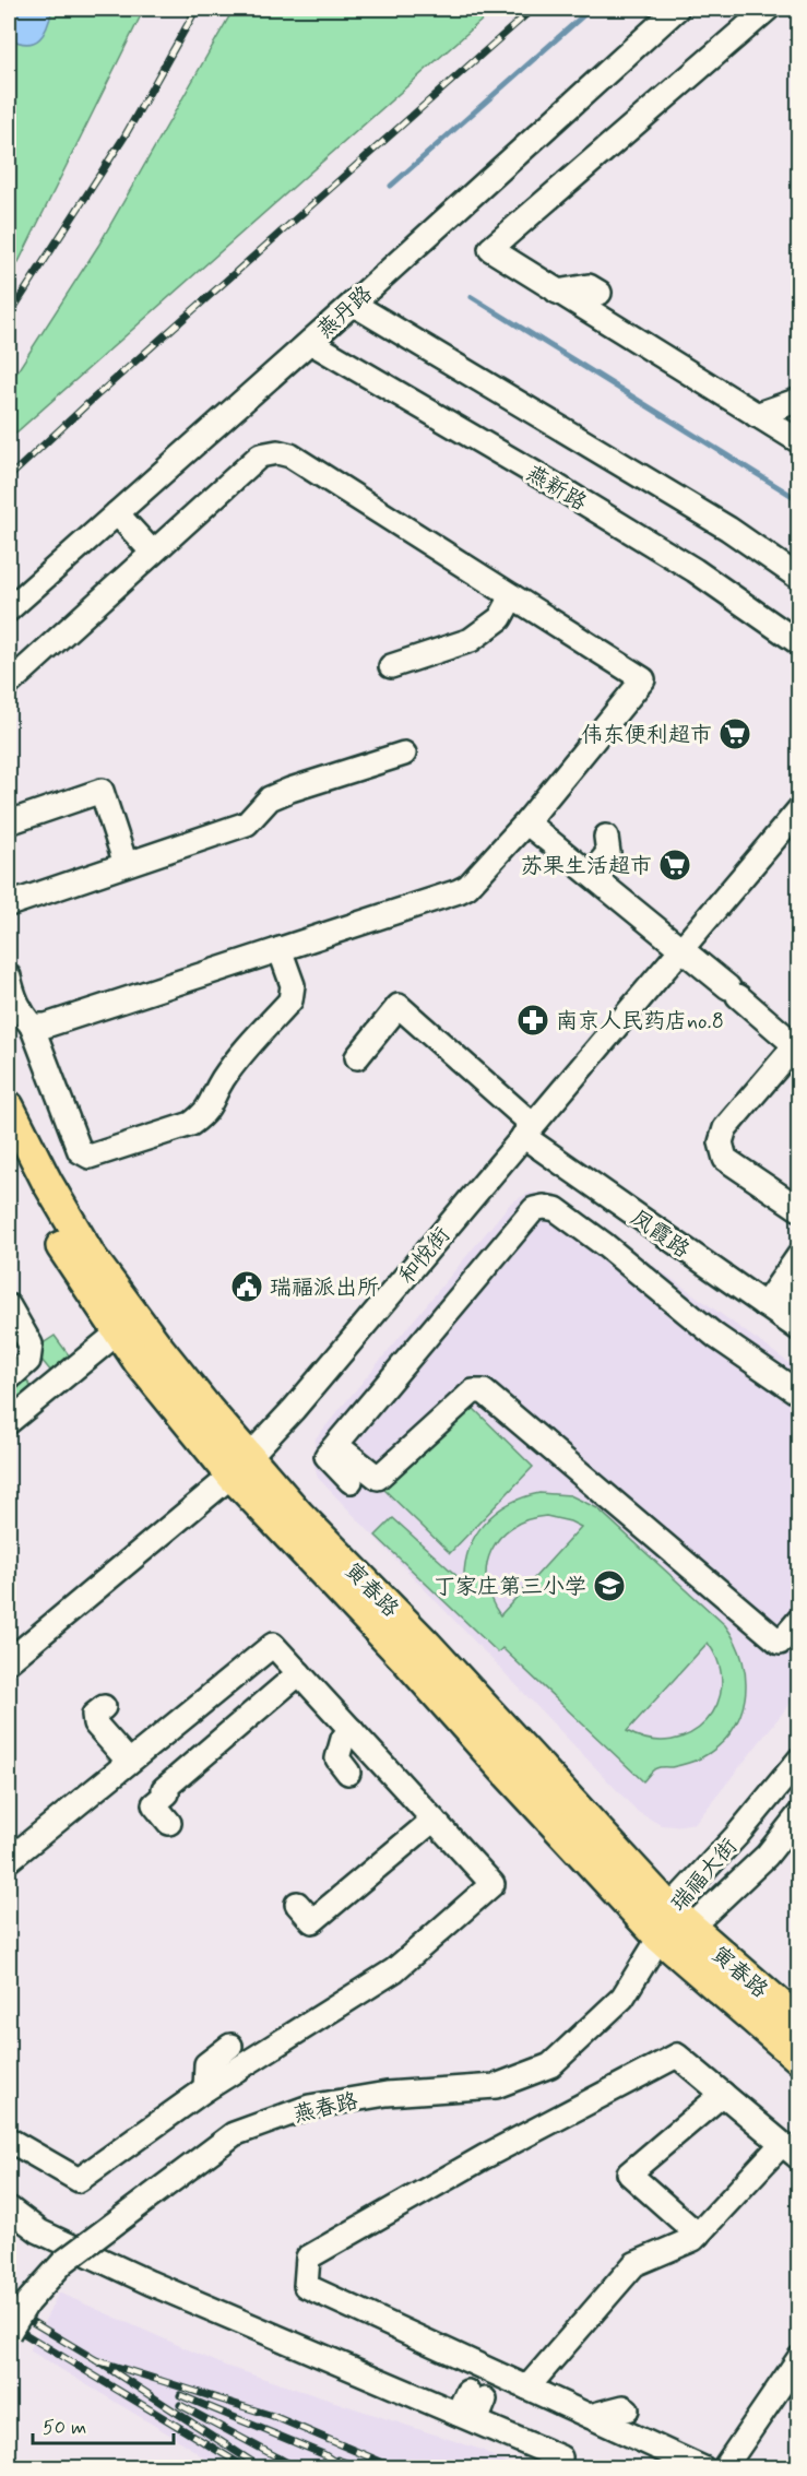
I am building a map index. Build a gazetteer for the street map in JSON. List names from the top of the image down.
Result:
{
  "streets": {
    "main road": ["寅春路"],
    "street": [
      "燕丹路",
      "燕新路",
      "凤霞路",
      "和悦街",
      "瑞福大街",
      "燕春路"
    ]
  },
  "crossings": [
    ["燕丹路", "燕新路"],
    ["凤霞路", "和悦街"],
    ["和悦街", "寅春路"],
    ["寅春路", "瑞福大街"],
    ["寅春路", "燕春路"],
    ["瑞福大街", "燕春路"]
  ],
  "places": {
    "supermarket": ["伟东便利超市", "苏果生活超市"],
    "pharmacy": ["南京人民药店no.8"],
    "public building": ["瑞福派出所"],
    "school or university": ["丁家庄第三小学"]
  },
  "scale_bar": "50 m"
}
